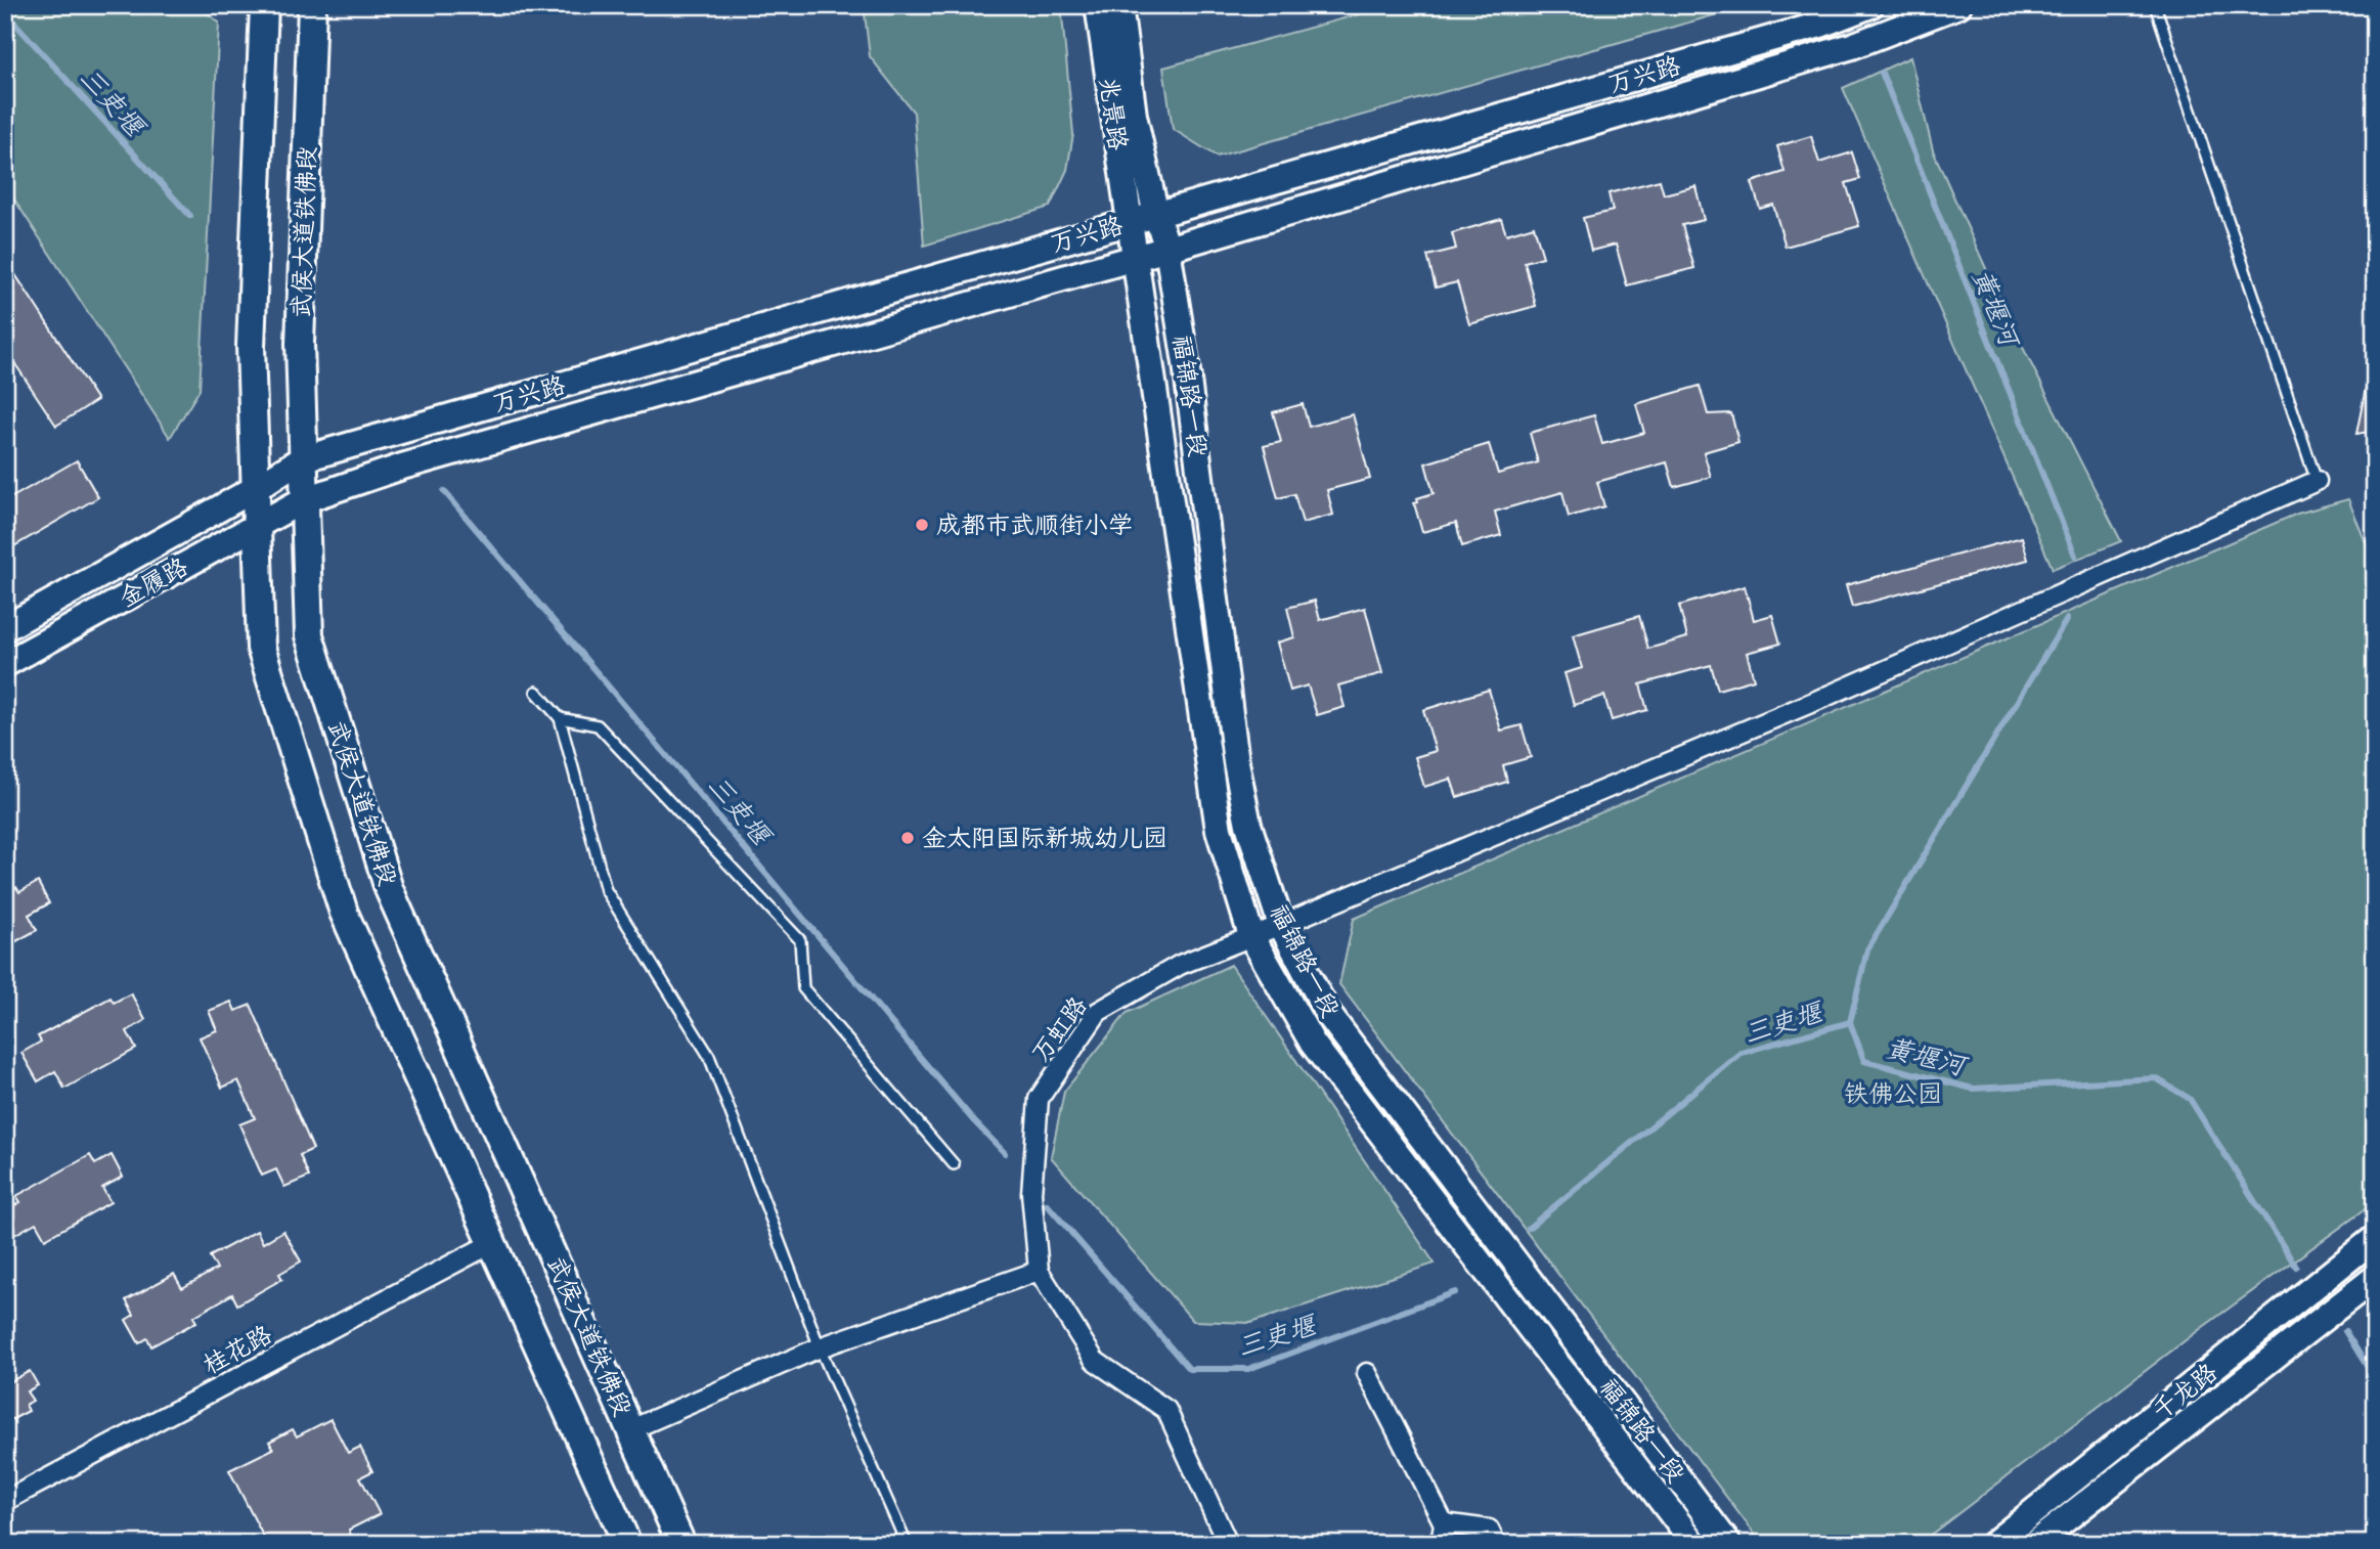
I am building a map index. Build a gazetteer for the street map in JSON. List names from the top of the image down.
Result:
{
  "streets": {
    "main road": ["武侯大道铁佛段"],
    "street": [
      "万兴路",
      "兆景路",
      "福锦路一段",
      "金履路",
      "万虹路",
      "桂花路",
      "千龙路"
    ]
  },
  "crossings": [
    ["万兴路", "兆景路"],
    ["万兴路", "武侯大道铁佛段"],
    ["万兴路", "福锦路一段"],
    ["万兴路", "金履路"],
    ["兆景路", "福锦路一段"],
    ["武侯大道铁佛段", "金履路"],
    ["武侯大道铁佛段", "桂花路"],
    ["福锦路一段", "金履路"],
    ["福锦路一段", "万虹路"]
  ],
  "water": ["三吏堰", "黄堰河"],
  "parks": ["铁佛公园"],
  "places": ["成都市武顺街小学", "金太阳国际新城幼儿园"]
}
